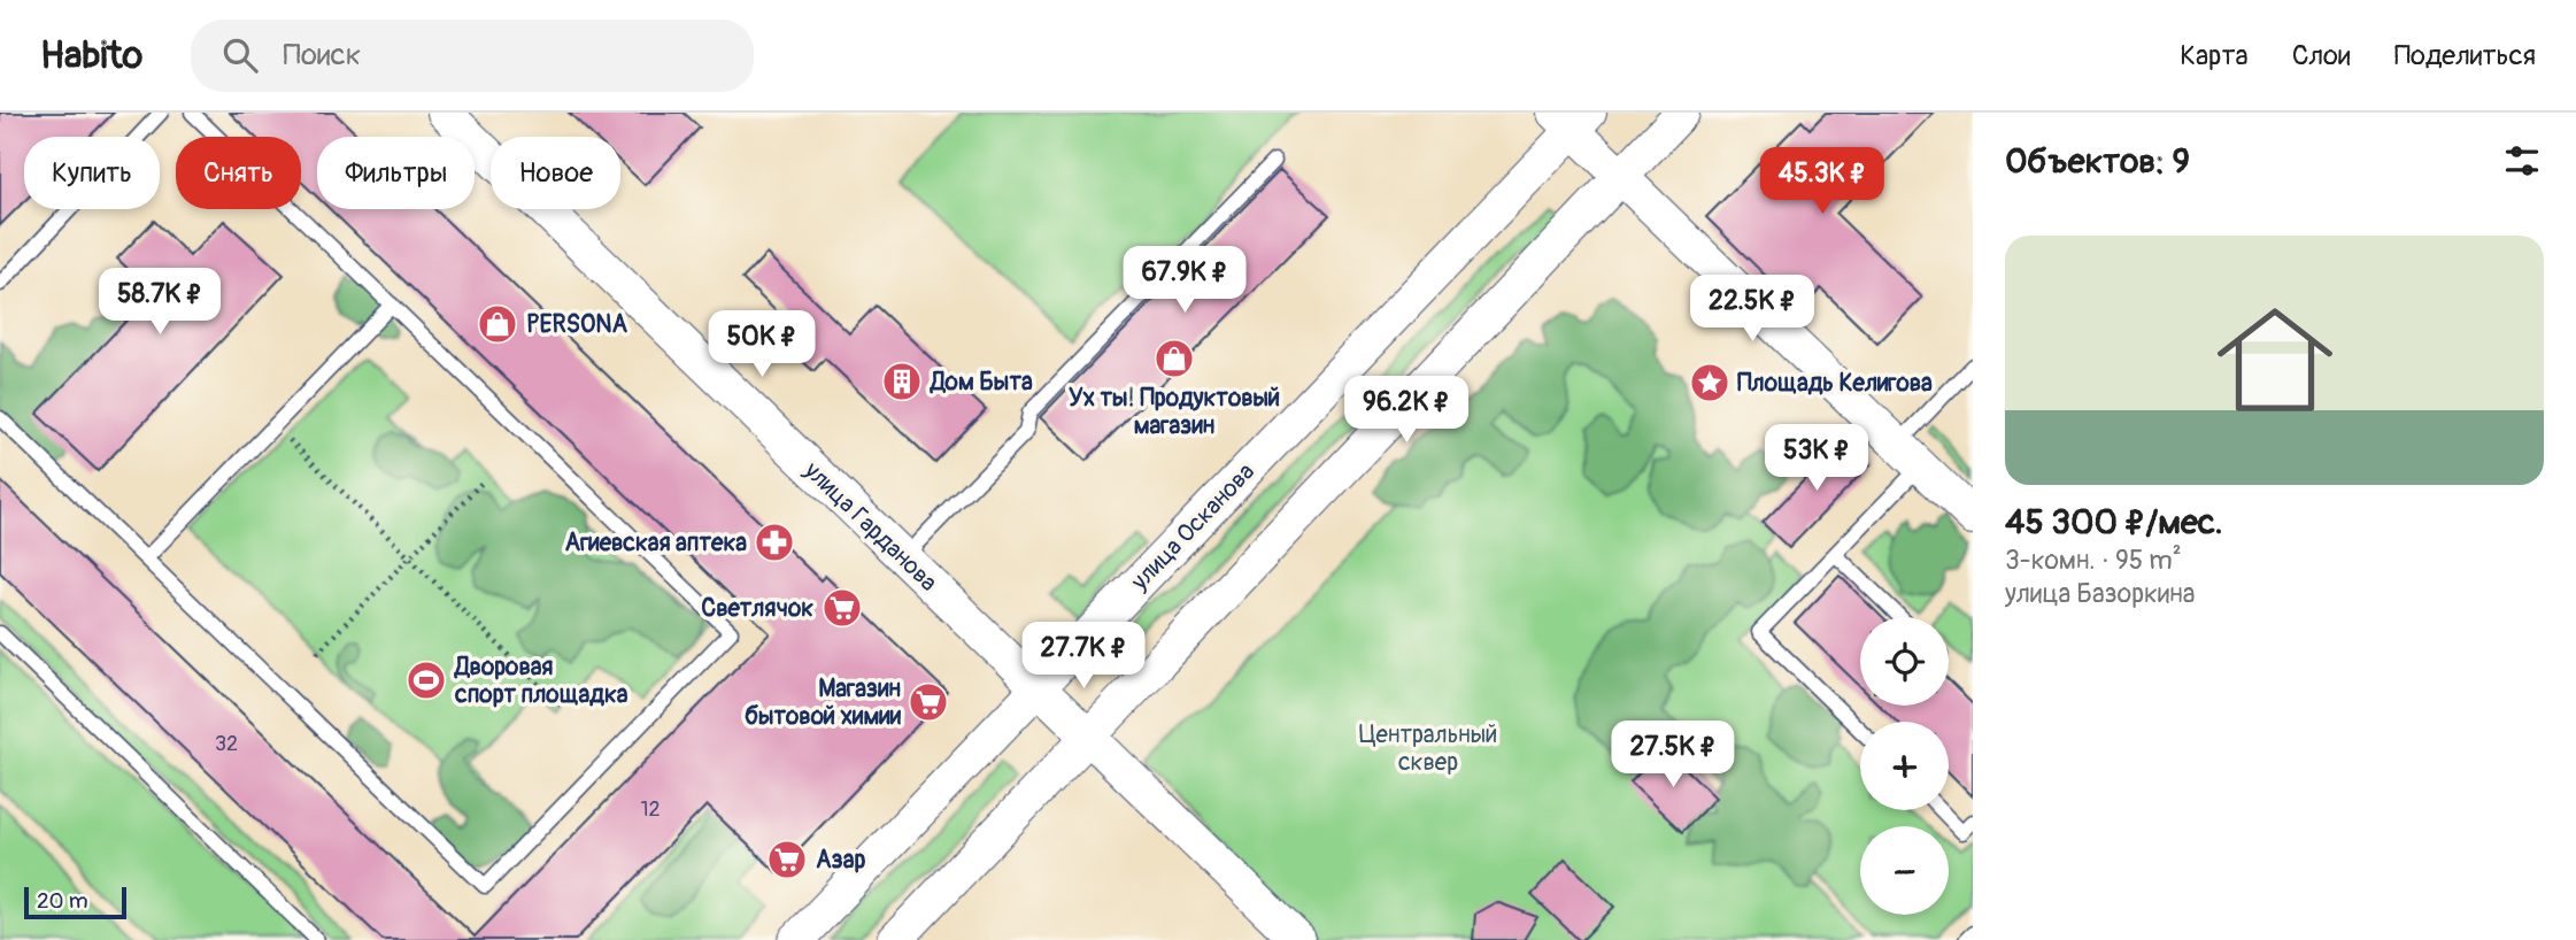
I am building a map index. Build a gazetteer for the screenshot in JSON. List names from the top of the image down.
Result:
{
  "streets": {
    "street": ["улица Гарданова", "улица Осканова"]
  },
  "crossings": [
    ["улица Гарданова", "улица Осканова"]
  ],
  "parks": ["Центральный сквер"],
  "places": {
    "shop": ["PERSONA", "Ух ты! Продуктовый магазин"],
    "building": ["Дом Быта"],
    "place": ["Площадь Келигова"],
    "pharmacy": ["Агиевская аптека"],
    "supermarket": ["Светлячок", "Магазин бытовой химии", "Азар"],
    "sports": ["Дворовая спорт площадка"]
  },
  "house_numbers": ["32", "12"],
  "scale_bar": "20 m",
  "page": {
    "header": "Habito",
    "search": "Поиск",
    "nav": ["Карта", "Слои", "Поделиться"],
    "heading": "Объектов: 9",
    "chip": [
      "Купить",
      "Снять",
      "Фильтры",
      "Новое"
    ],
    "price": [
      "45.3K ₽",
      "67.9K ₽",
      "58.7K ₽",
      "22.5K ₽",
      "50K ₽",
      "96.2K ₽",
      "53K ₽",
      "27.7K ₽",
      "27.5K ₽"
    ],
    "list": [
      {
        "name": "45 300 ₽/мес.",
        "note": "3-комн. · 95 m² · улица Базоркина"
      }
    ],
    "map_buttons": ["+", "−"],
    "scale": "20 m"
  }
}
